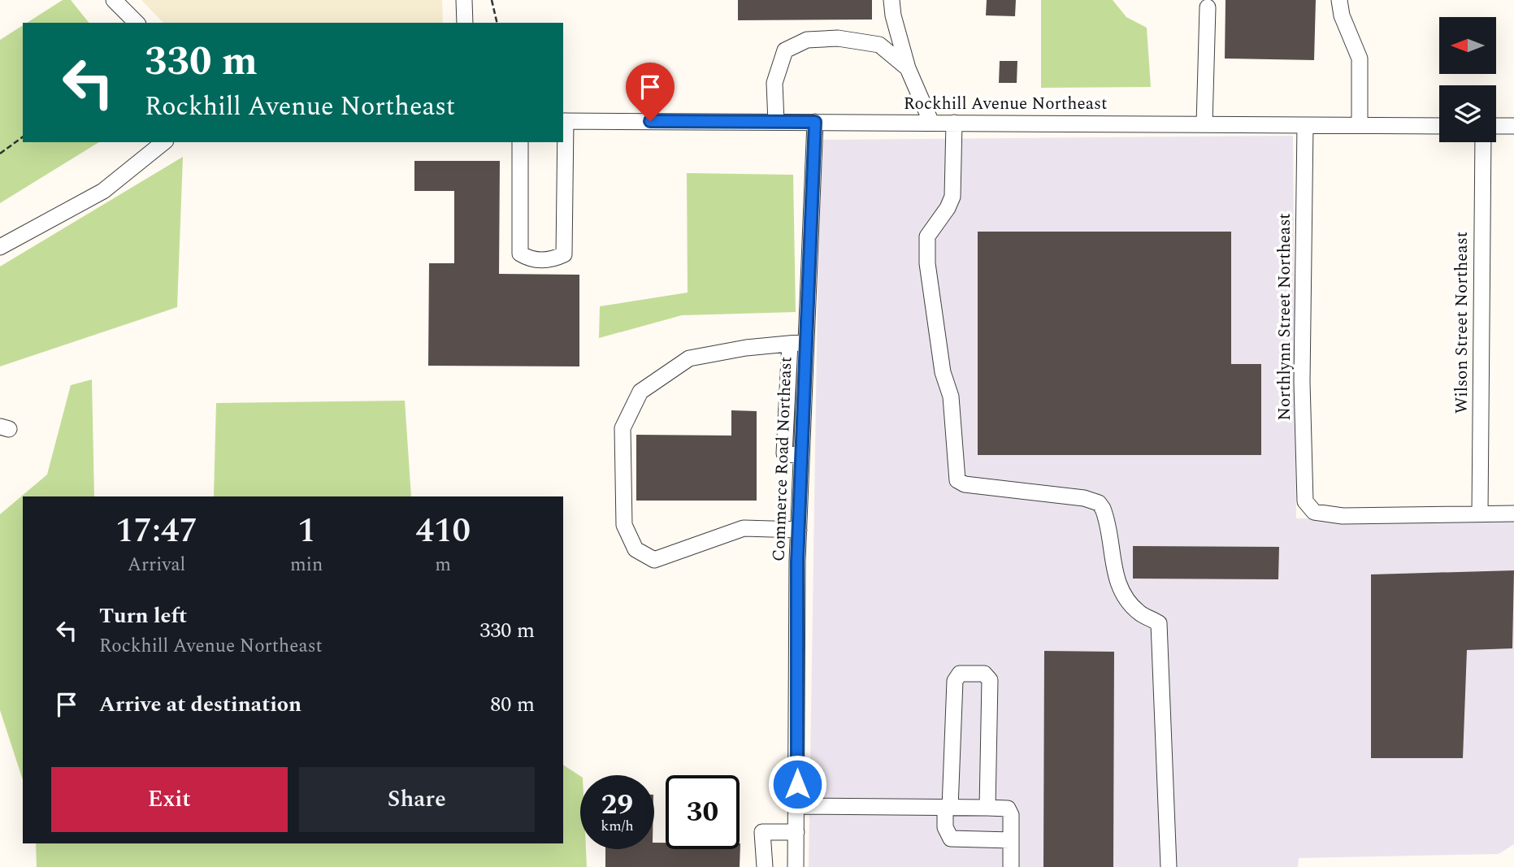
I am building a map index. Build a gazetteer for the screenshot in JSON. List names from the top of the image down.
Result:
{
  "streets": {
    "street": [
      "Rockhill Avenue Northeast",
      "Northlynn Street Northeast",
      "Wilson Street Northeast",
      "Commerce Road Northeast"
    ]
  },
  "crossings": [
    ["Rockhill Avenue Northeast", "Northlynn Street Northeast"],
    ["Rockhill Avenue Northeast", "Commerce Road Northeast"],
    ["Northlynn Street Northeast", "Wilson Street Northeast"]
  ],
  "north": "left",
  "page": {
    "turn": ["330 m", "Rockhill Avenue Northeast"],
    "eta": [
      "17:47",
      "Arrival",
      "1",
      "min",
      "410",
      "m"
    ],
    "list": [
      {
        "name": "Turn left",
        "note": "Rockhill Avenue Northeast",
        "value": "330 m"
      },
      {
        "name": "Arrive at destination",
        "value": "80 m"
      }
    ],
    "buttons": ["Exit", "Share"],
    "speed": "29 km/h",
    "limit": "30"
  }
}
